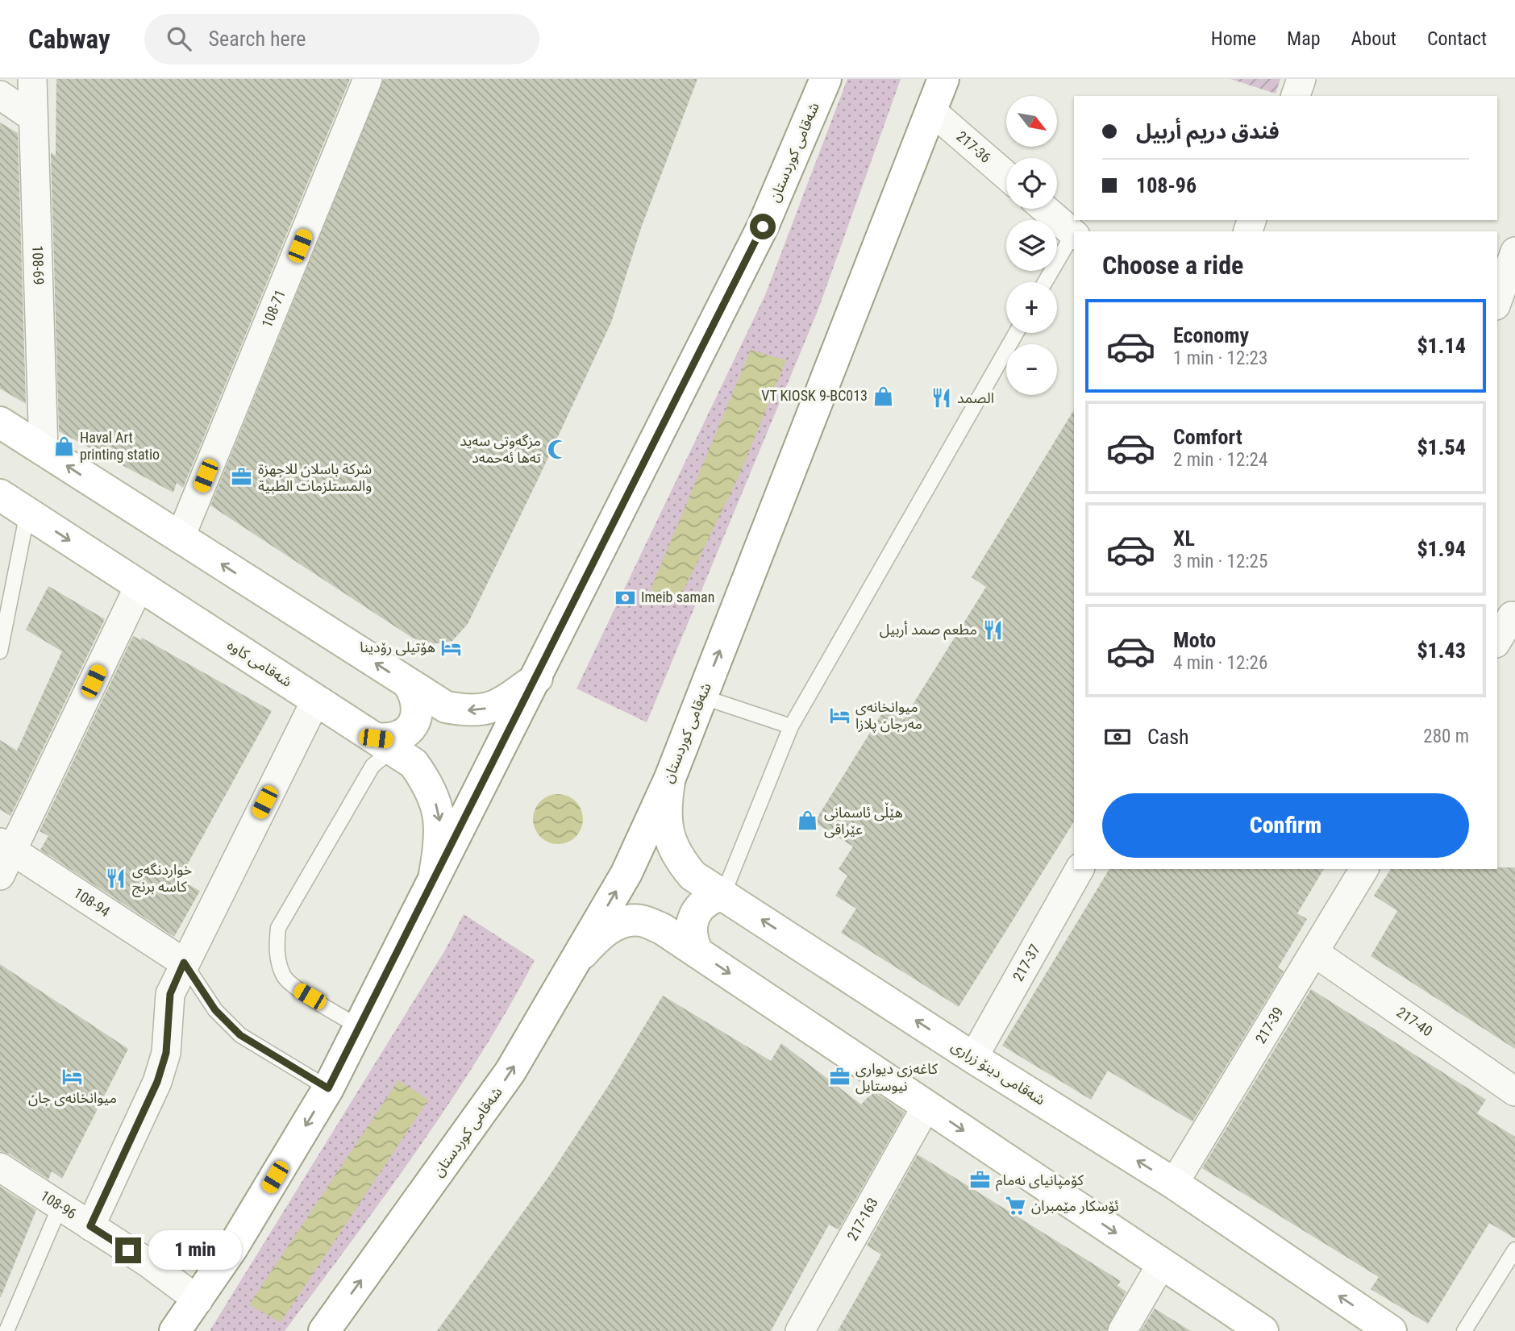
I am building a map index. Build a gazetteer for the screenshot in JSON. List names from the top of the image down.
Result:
{
  "streets": {
    "main road": ["شەقامی کوردستان", "شەقامی کاوە", "شەقامی دینۆ زراری"],
    "street": [
      "217-36",
      "108-69",
      "108-71",
      "108-94",
      "217-37",
      "217-40",
      "217-39",
      "108-96",
      "217-163"
    ]
  },
  "crossings": [
    ["217-36", "شەقامی کوردستان"],
    ["شەقامی کوردستان", "شەقامی کاوە"],
    ["شەقامی کوردستان", "شەقامی دینۆ زراری"],
    ["شەقامی کوردستان", "108-96"],
    ["217-37", "شەقامی دینۆ زراری"],
    ["217-40", "217-39"],
    ["217-39", "شەقامی دینۆ زراری"]
  ],
  "places": {
    "shop": ["VT KIOSK 9-BC013", "Haval Art printing statio", "هێڵی ئاسمانی عێراقی"],
    "restaurant": ["الصمد", "مطعم صمد أربيل", "خواردنگەی کاسە برنج"],
    "mosque": ["مزگەوتی سەید تەها ئەحمەد"],
    "office": ["شركة باسلان للاجهزة والمستلزمات الطبية", "کاغەزی دیواری نیوستایل", "کۆمپانیای نەمام"],
    "bank": ["Imeib saman"],
    "hotel": ["هۆتیلی رۆدینا", "میوانخانەی مەرجان پلازا", "میوانخانەی جان"],
    "supermarket": ["ئۆسکار مێمبران"]
  },
  "north": "bottom right",
  "page": {
    "header": "Cabway",
    "search": "Search here",
    "nav": [
      "Home",
      "Map",
      "About",
      "Contact"
    ],
    "map_buttons": ["+", "−"],
    "banner": ["فندق دريم أربيل", "108-96"],
    "heading": "Choose a ride",
    "list": [
      {
        "name": "Economy",
        "note": "1 min · 12:23",
        "value": "$1.14"
      },
      {
        "name": "Comfort",
        "note": "2 min · 12:24",
        "value": "$1.54"
      },
      {
        "name": "XL",
        "note": "3 min · 12:25",
        "value": "$1.94"
      },
      {
        "name": "Moto",
        "note": "4 min · 12:26",
        "value": "$1.43"
      }
    ],
    "pay": ["Cash", "280 m"],
    "buttons": "Confirm",
    "bubble": "1 min"
  }
}
